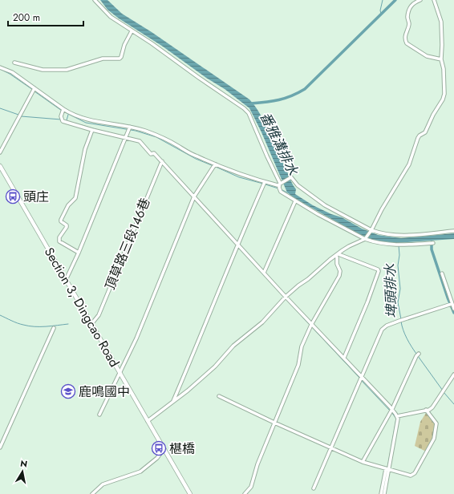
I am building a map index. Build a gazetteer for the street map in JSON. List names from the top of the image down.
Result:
{
  "streets": {
    "street": ["頂草路三段146巷", "Section 3, Dingcao Road"]
  },
  "crossings": [
    ["頂草路三段146巷", "Section 3, Dingcao Road"]
  ],
  "water": ["番雅溝排水", "埤頭排水"],
  "places": {
    "bus stop": ["頭庄", "椹橋"],
    "school or university": ["鹿鳴國中"]
  },
  "scale_bar": "200 m",
  "north": "top"
}
